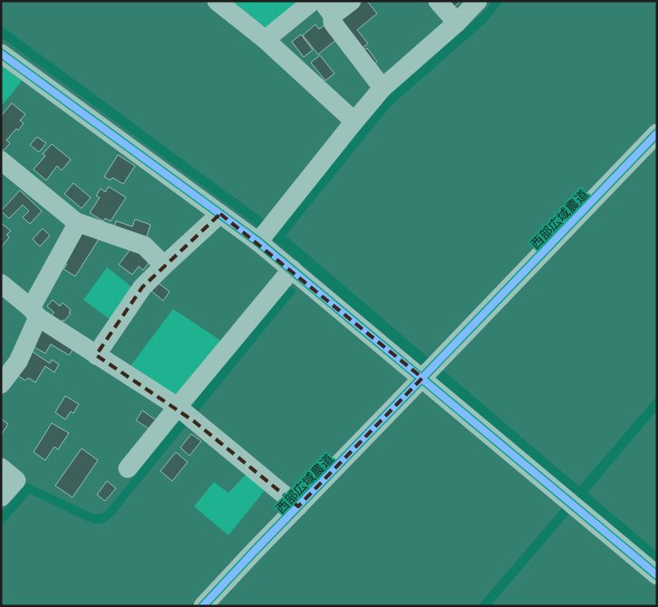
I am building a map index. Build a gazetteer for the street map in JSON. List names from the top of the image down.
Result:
{
  "streets": {
    "street": ["西部広域農道"]
  }
}
